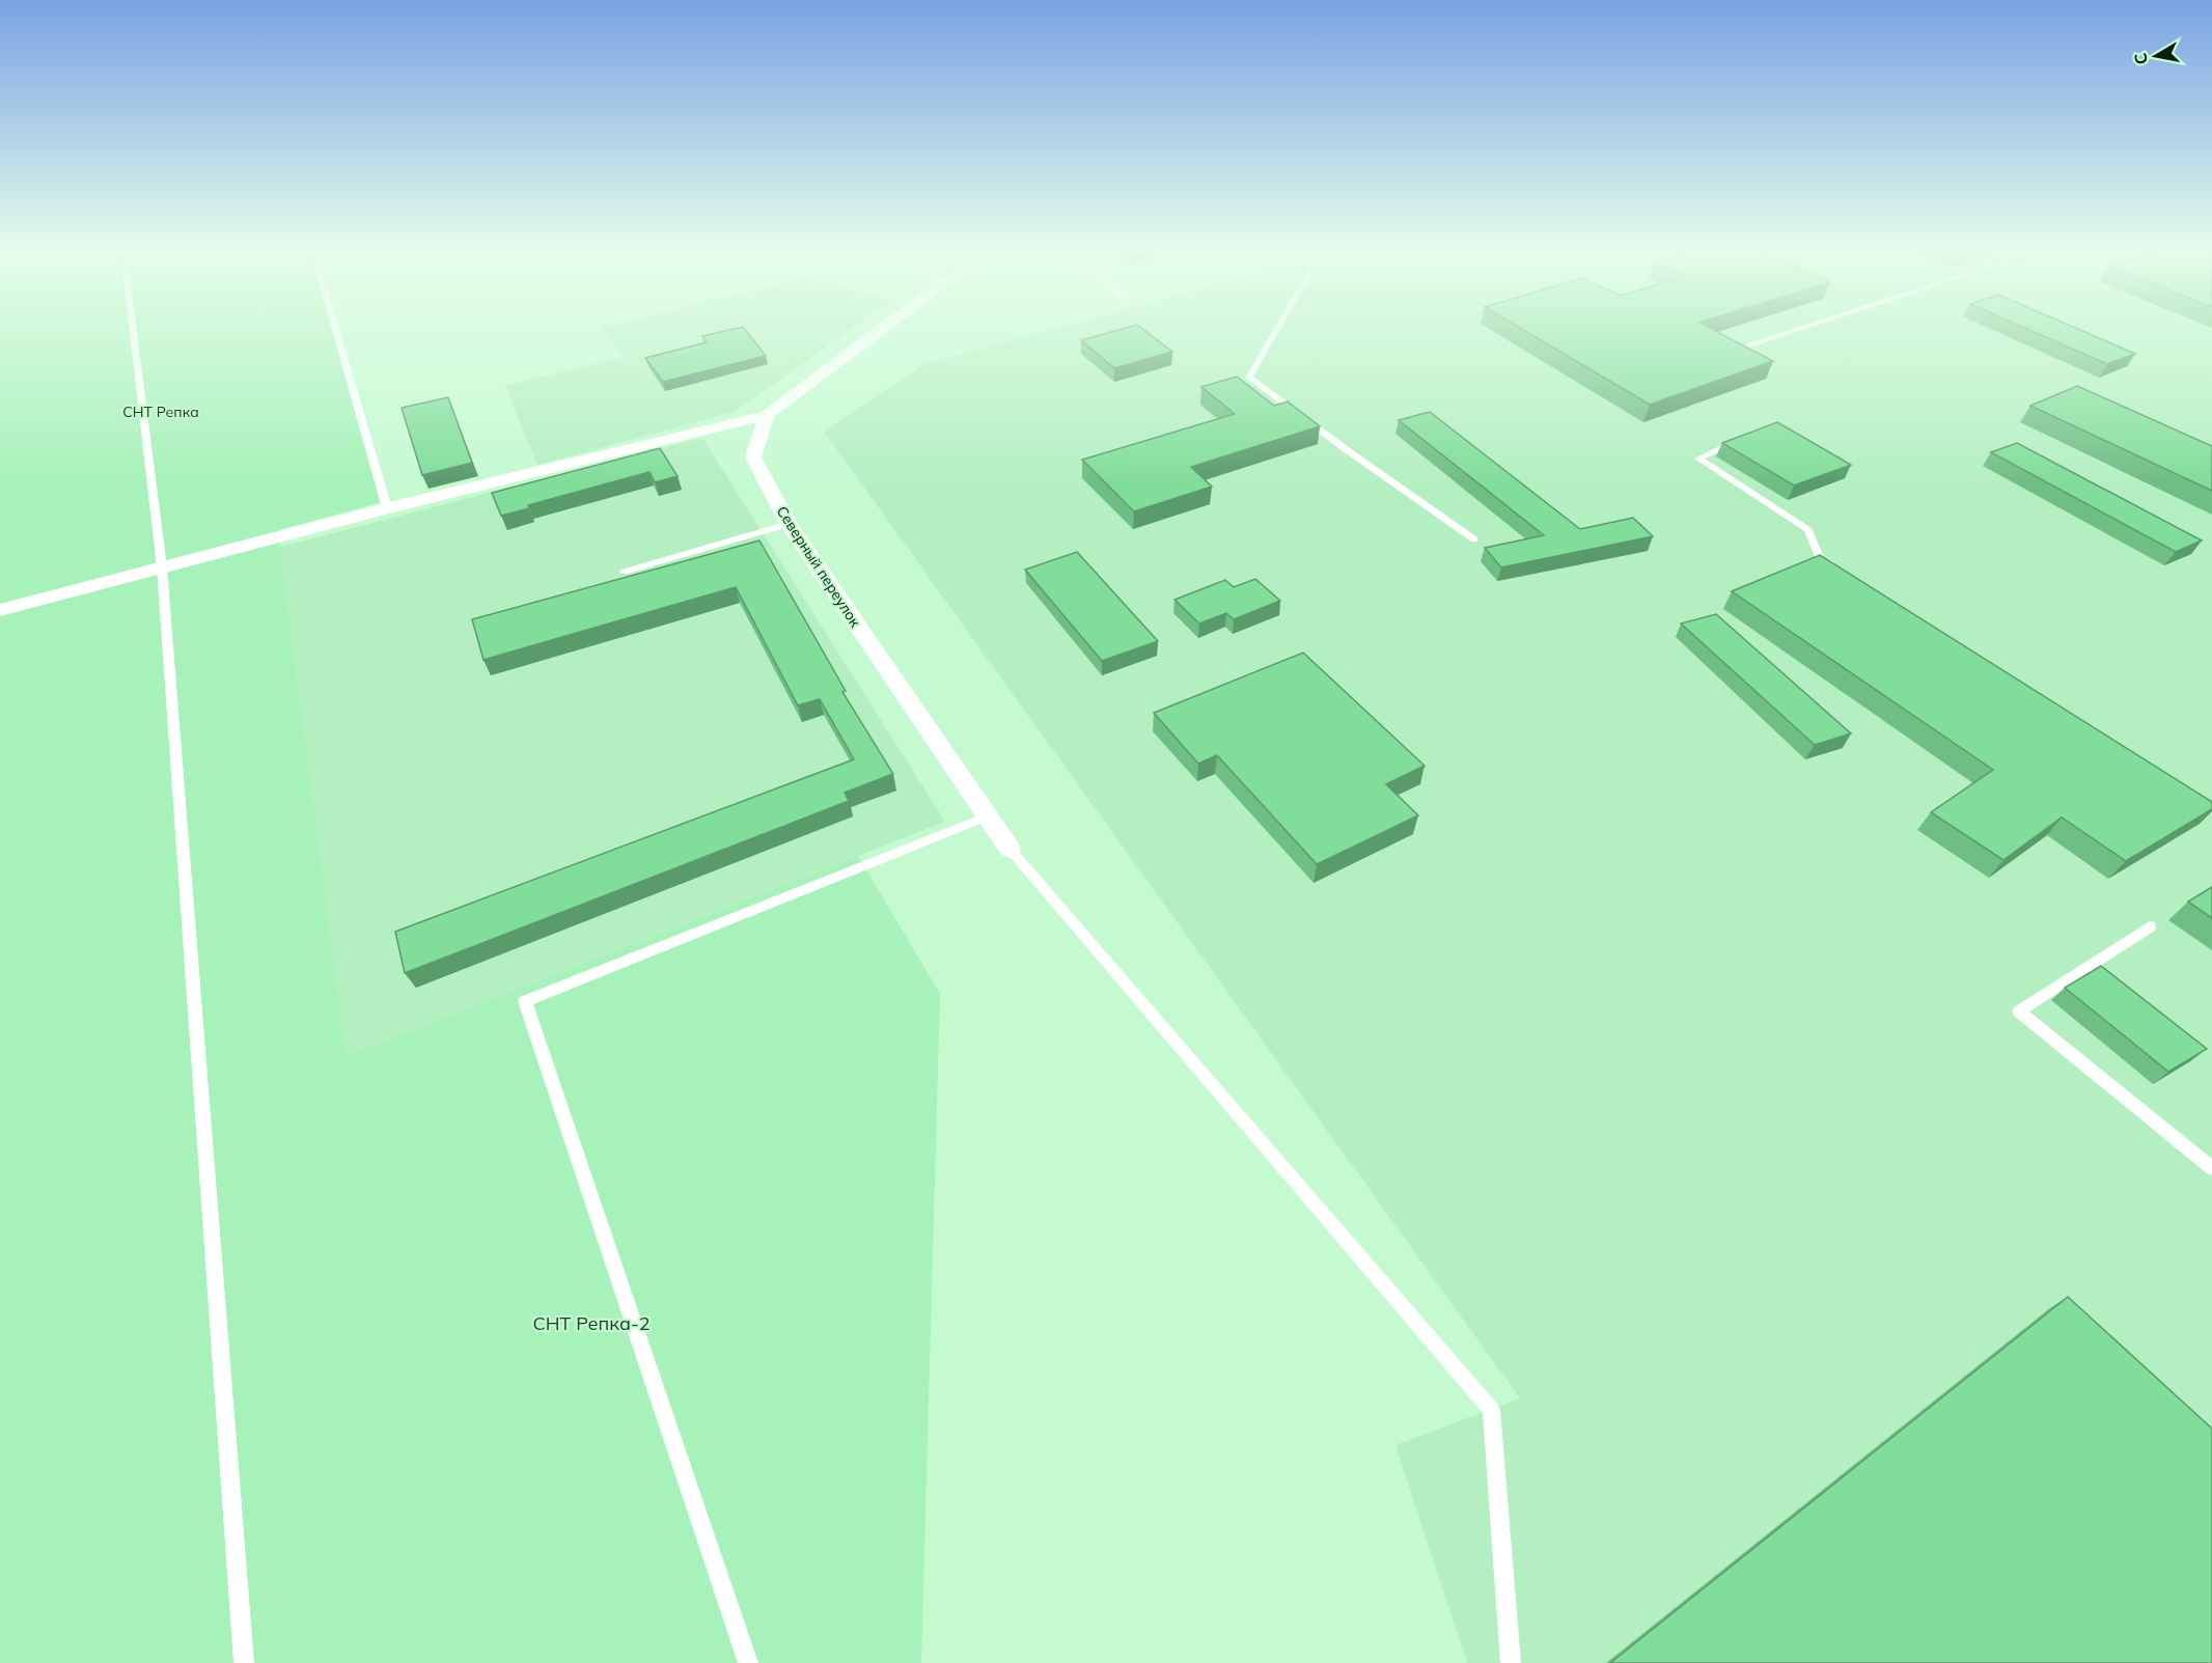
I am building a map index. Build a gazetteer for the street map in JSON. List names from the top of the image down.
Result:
{
  "streets": {
    "street": ["Северный переулок"]
  },
  "parks": ["СНТ Репка", "СНТ Репка-2"],
  "north": "left"
}
